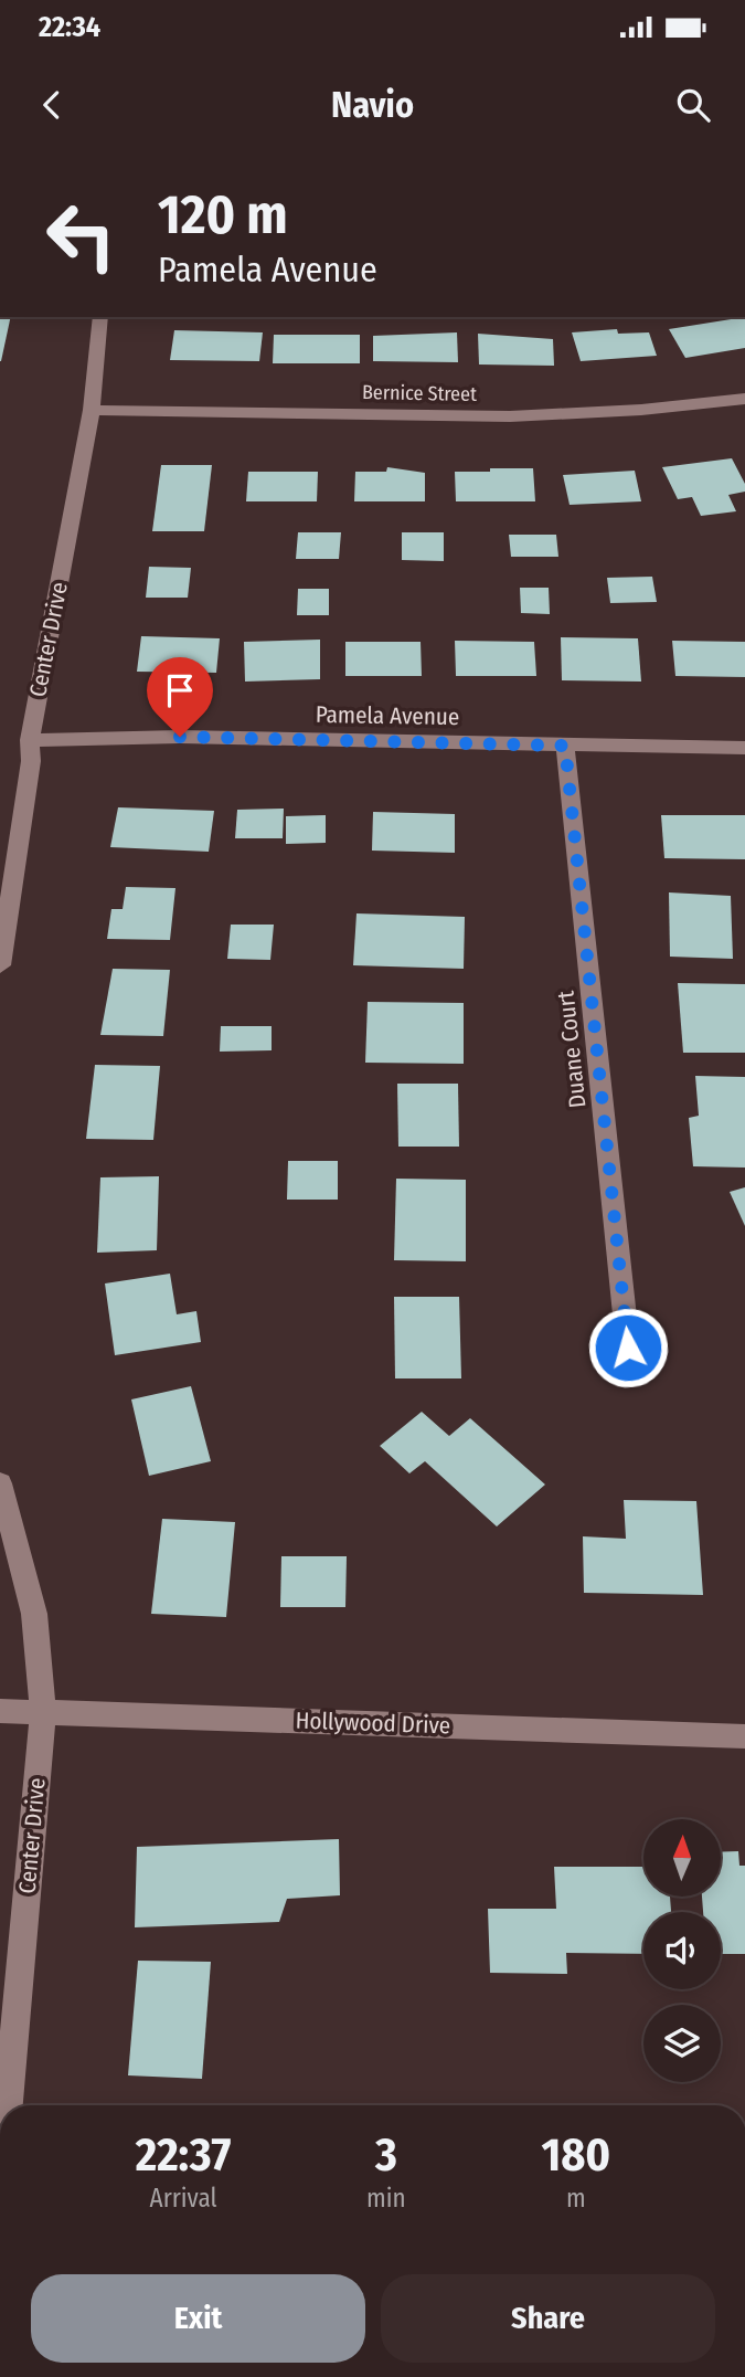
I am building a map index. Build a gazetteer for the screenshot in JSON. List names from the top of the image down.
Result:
{
  "streets": {
    "street": [
      "Bernice Street",
      "Center Drive",
      "Pamela Avenue",
      "Duane Court",
      "Hollywood Drive"
    ]
  },
  "crossings": [
    ["Bernice Street", "Center Drive"],
    ["Center Drive", "Pamela Avenue"],
    ["Center Drive", "Hollywood Drive"],
    ["Pamela Avenue", "Duane Court"]
  ],
  "north": "top",
  "page": {
    "status": "22:34",
    "header": "Navio",
    "turn": ["120 m", "Pamela Avenue"],
    "eta": [
      "22:37",
      "Arrival",
      "3",
      "min",
      "180",
      "m"
    ],
    "buttons": ["Exit", "Share"]
  }
}
